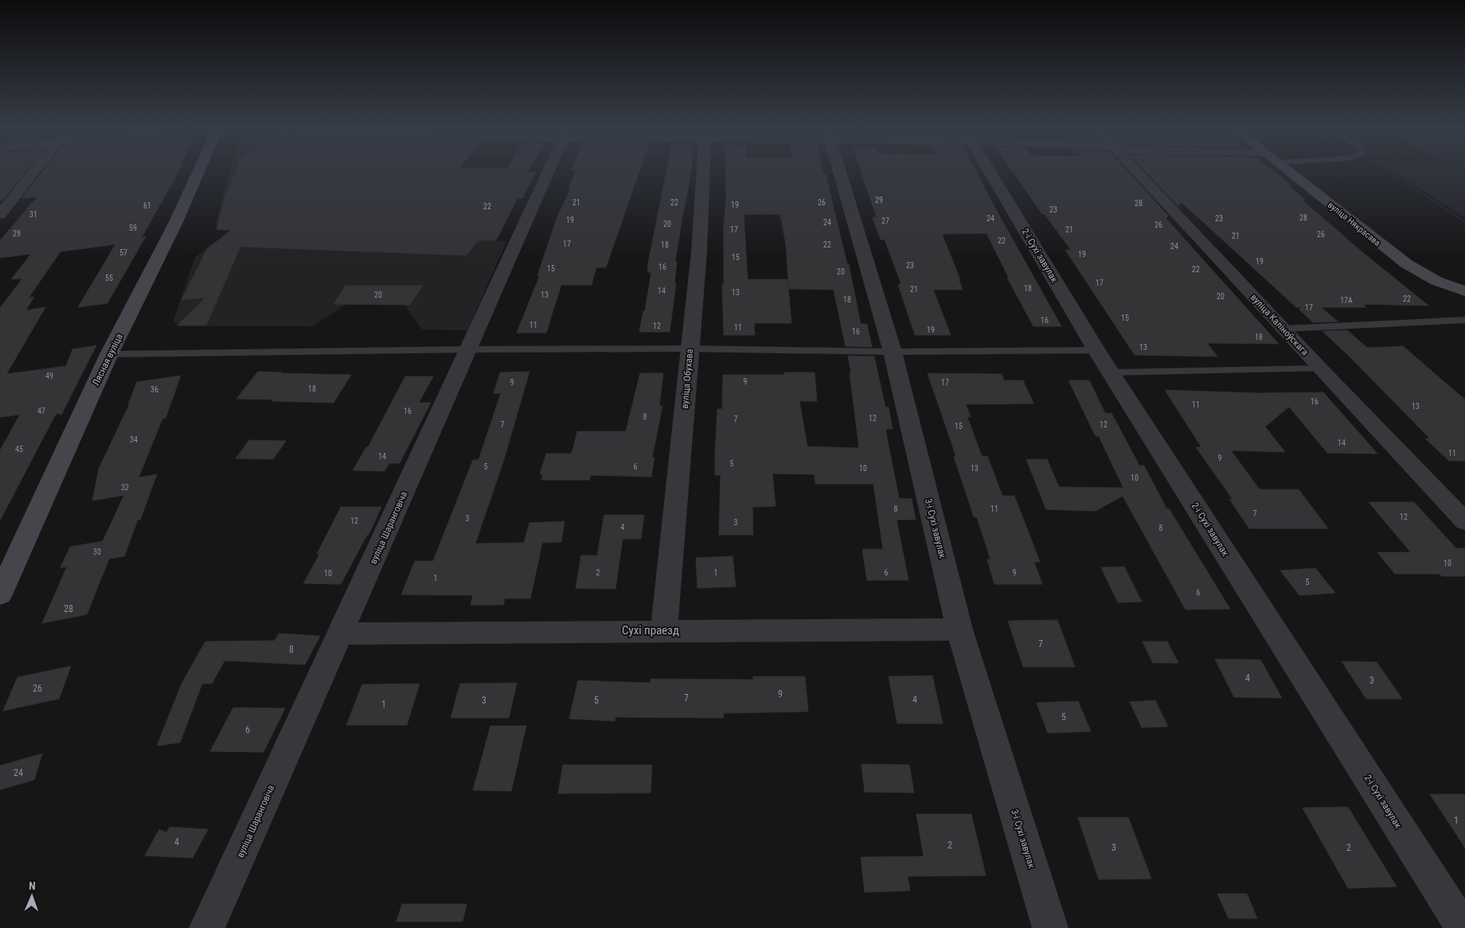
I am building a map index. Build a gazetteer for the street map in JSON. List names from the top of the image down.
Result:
{
  "streets": {
    "main road": ["вуліца Някрасава", "Лясная вуліца"],
    "street": [
      "2-і Сухі завулак",
      "вуліца Каліноўскага",
      "вуліца Обухава",
      "вуліца Шаранговіча",
      "3-і Сухі завулак",
      "Сухі праезд"
    ]
  },
  "crossings": [
    ["вуліца Обухава", "Сухі праезд"],
    ["вуліца Шаранговіча", "Сухі праезд"],
    ["3-і Сухі завулак", "Сухі праезд"]
  ],
  "house_numbers": [
    "29",
    "21",
    "22",
    "26",
    "28",
    "19",
    "61",
    "22",
    "23",
    "31",
    "28",
    "24",
    "23",
    "19",
    "27",
    "24",
    "20",
    "26",
    "59",
    "17",
    "21",
    "29",
    "26",
    "21",
    "22",
    "17",
    "18",
    "22",
    "24",
    "57",
    "19",
    "15",
    "19",
    "23",
    "16",
    "15",
    "22",
    "20",
    "55",
    "17",
    "18",
    "21",
    "14",
    "13",
    "20",
    "13",
    "20",
    "22",
    "18",
    "17А",
    "17",
    "15",
    "16",
    "11",
    "12",
    "11",
    "19",
    "16",
    "18",
    "13",
    "49",
    "9",
    "9",
    "17",
    "18",
    "36",
    "16",
    "11",
    "13",
    "47",
    "16",
    "8",
    "12",
    "7",
    "7",
    "12",
    "15",
    "34",
    "14",
    "45",
    "11",
    "14",
    "9",
    "5",
    "5",
    "6",
    "10",
    "13",
    "10",
    "32",
    "8",
    "11",
    "7",
    "12",
    "3",
    "12",
    "3",
    "4",
    "8",
    "30",
    "10",
    "2",
    "1",
    "6",
    "9",
    "10",
    "1",
    "5",
    "6",
    "28",
    "7",
    "8",
    "4",
    "3",
    "26",
    "9",
    "7",
    "4",
    "3",
    "5",
    "1",
    "5",
    "6",
    "24",
    "1",
    "4",
    "2",
    "3",
    "2"
  ],
  "north": "top"
}
